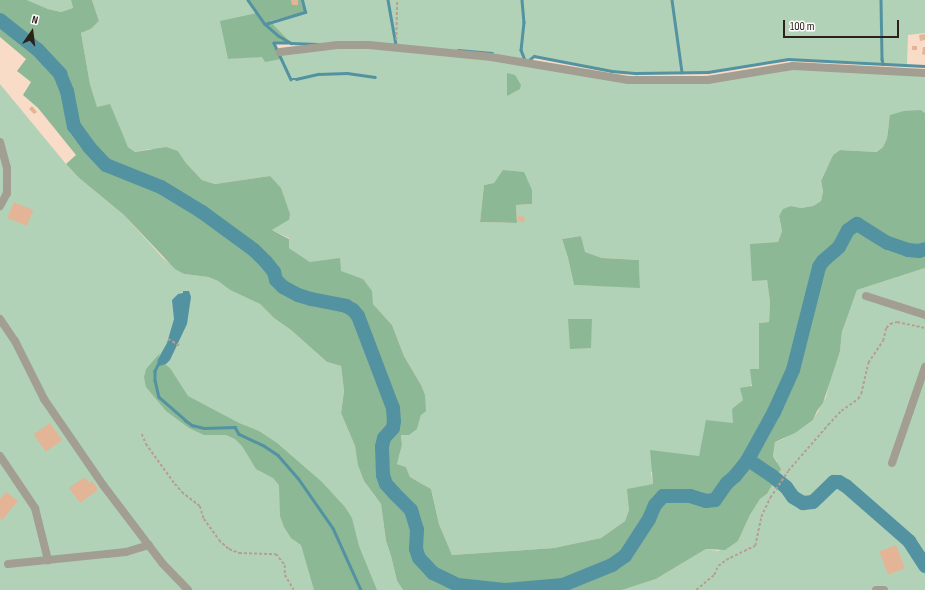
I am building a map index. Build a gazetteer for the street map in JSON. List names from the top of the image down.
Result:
{
  "scale_bar": "100 m",
  "north": "top"
}
